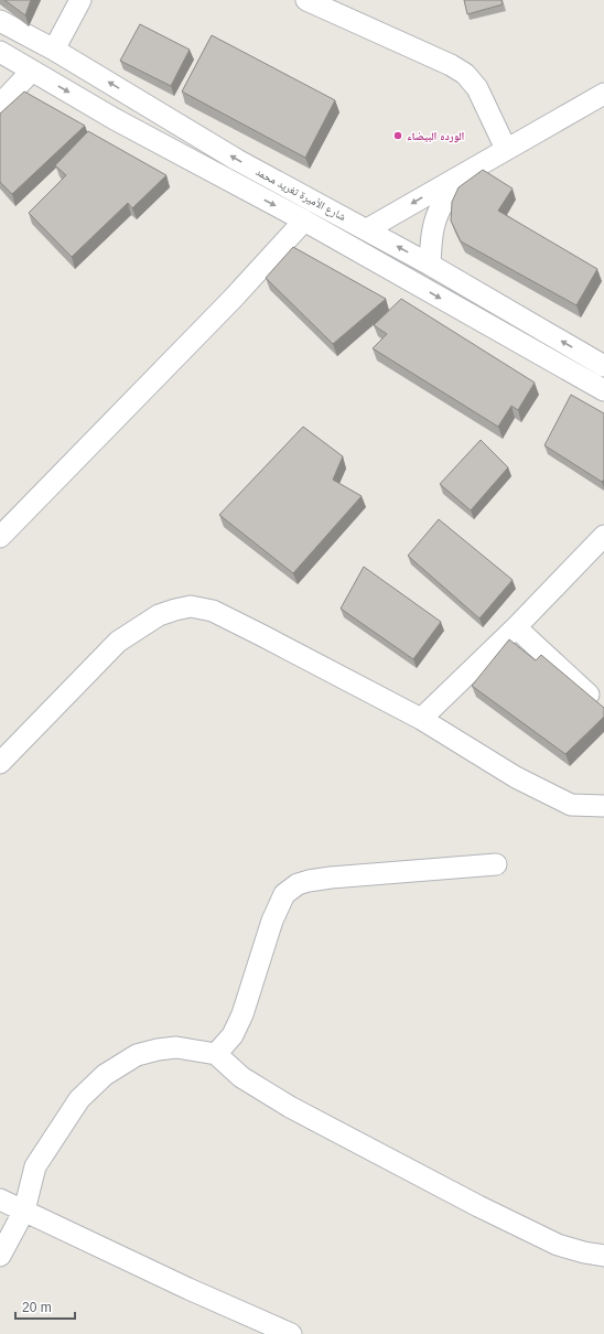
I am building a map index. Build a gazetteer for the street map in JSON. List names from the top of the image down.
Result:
{
  "streets": {
    "street": ["شارع الأميرة تغريد محمد"]
  },
  "places": ["الورده البيضاء"],
  "scale_bar": "20 m"
}
